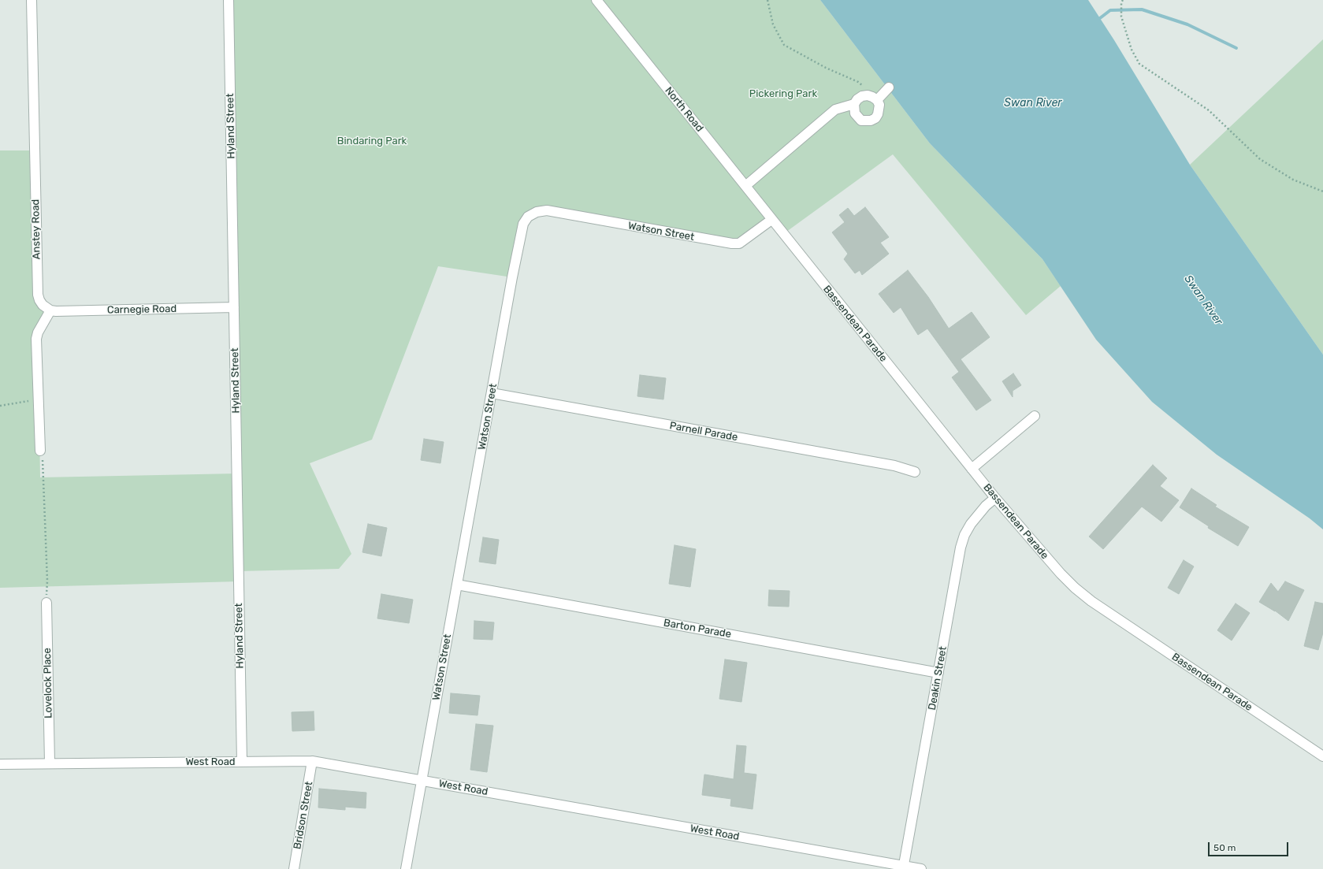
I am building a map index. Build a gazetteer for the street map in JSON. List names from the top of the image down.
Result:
{
  "streets": {
    "street": [
      "North Road",
      "Hyland Street",
      "Anstey Road",
      "Watson Street",
      "Carnegie Road",
      "Bassendean Parade",
      "Parnell Parade",
      "Barton Parade",
      "Deakin Street",
      "Lovelock Place",
      "West Road",
      "Bridson Street"
    ]
  },
  "crossings": [
    ["North Road", "Watson Street"],
    ["North Road", "Bassendean Parade"],
    ["Hyland Street", "Carnegie Road"],
    ["Hyland Street", "West Road"],
    ["Anstey Road", "Carnegie Road"],
    ["Watson Street", "Bassendean Parade"],
    ["Watson Street", "Parnell Parade"],
    ["Watson Street", "Barton Parade"],
    ["Watson Street", "West Road"],
    ["Bassendean Parade", "Deakin Street"],
    ["Barton Parade", "Deakin Street"],
    ["Deakin Street", "West Road"],
    ["Lovelock Place", "West Road"],
    ["West Road", "Bridson Street"]
  ],
  "water": ["Swan River"],
  "parks": ["Pickering Park", "Bindaring Park"],
  "scale_bar": "50 m"
}
